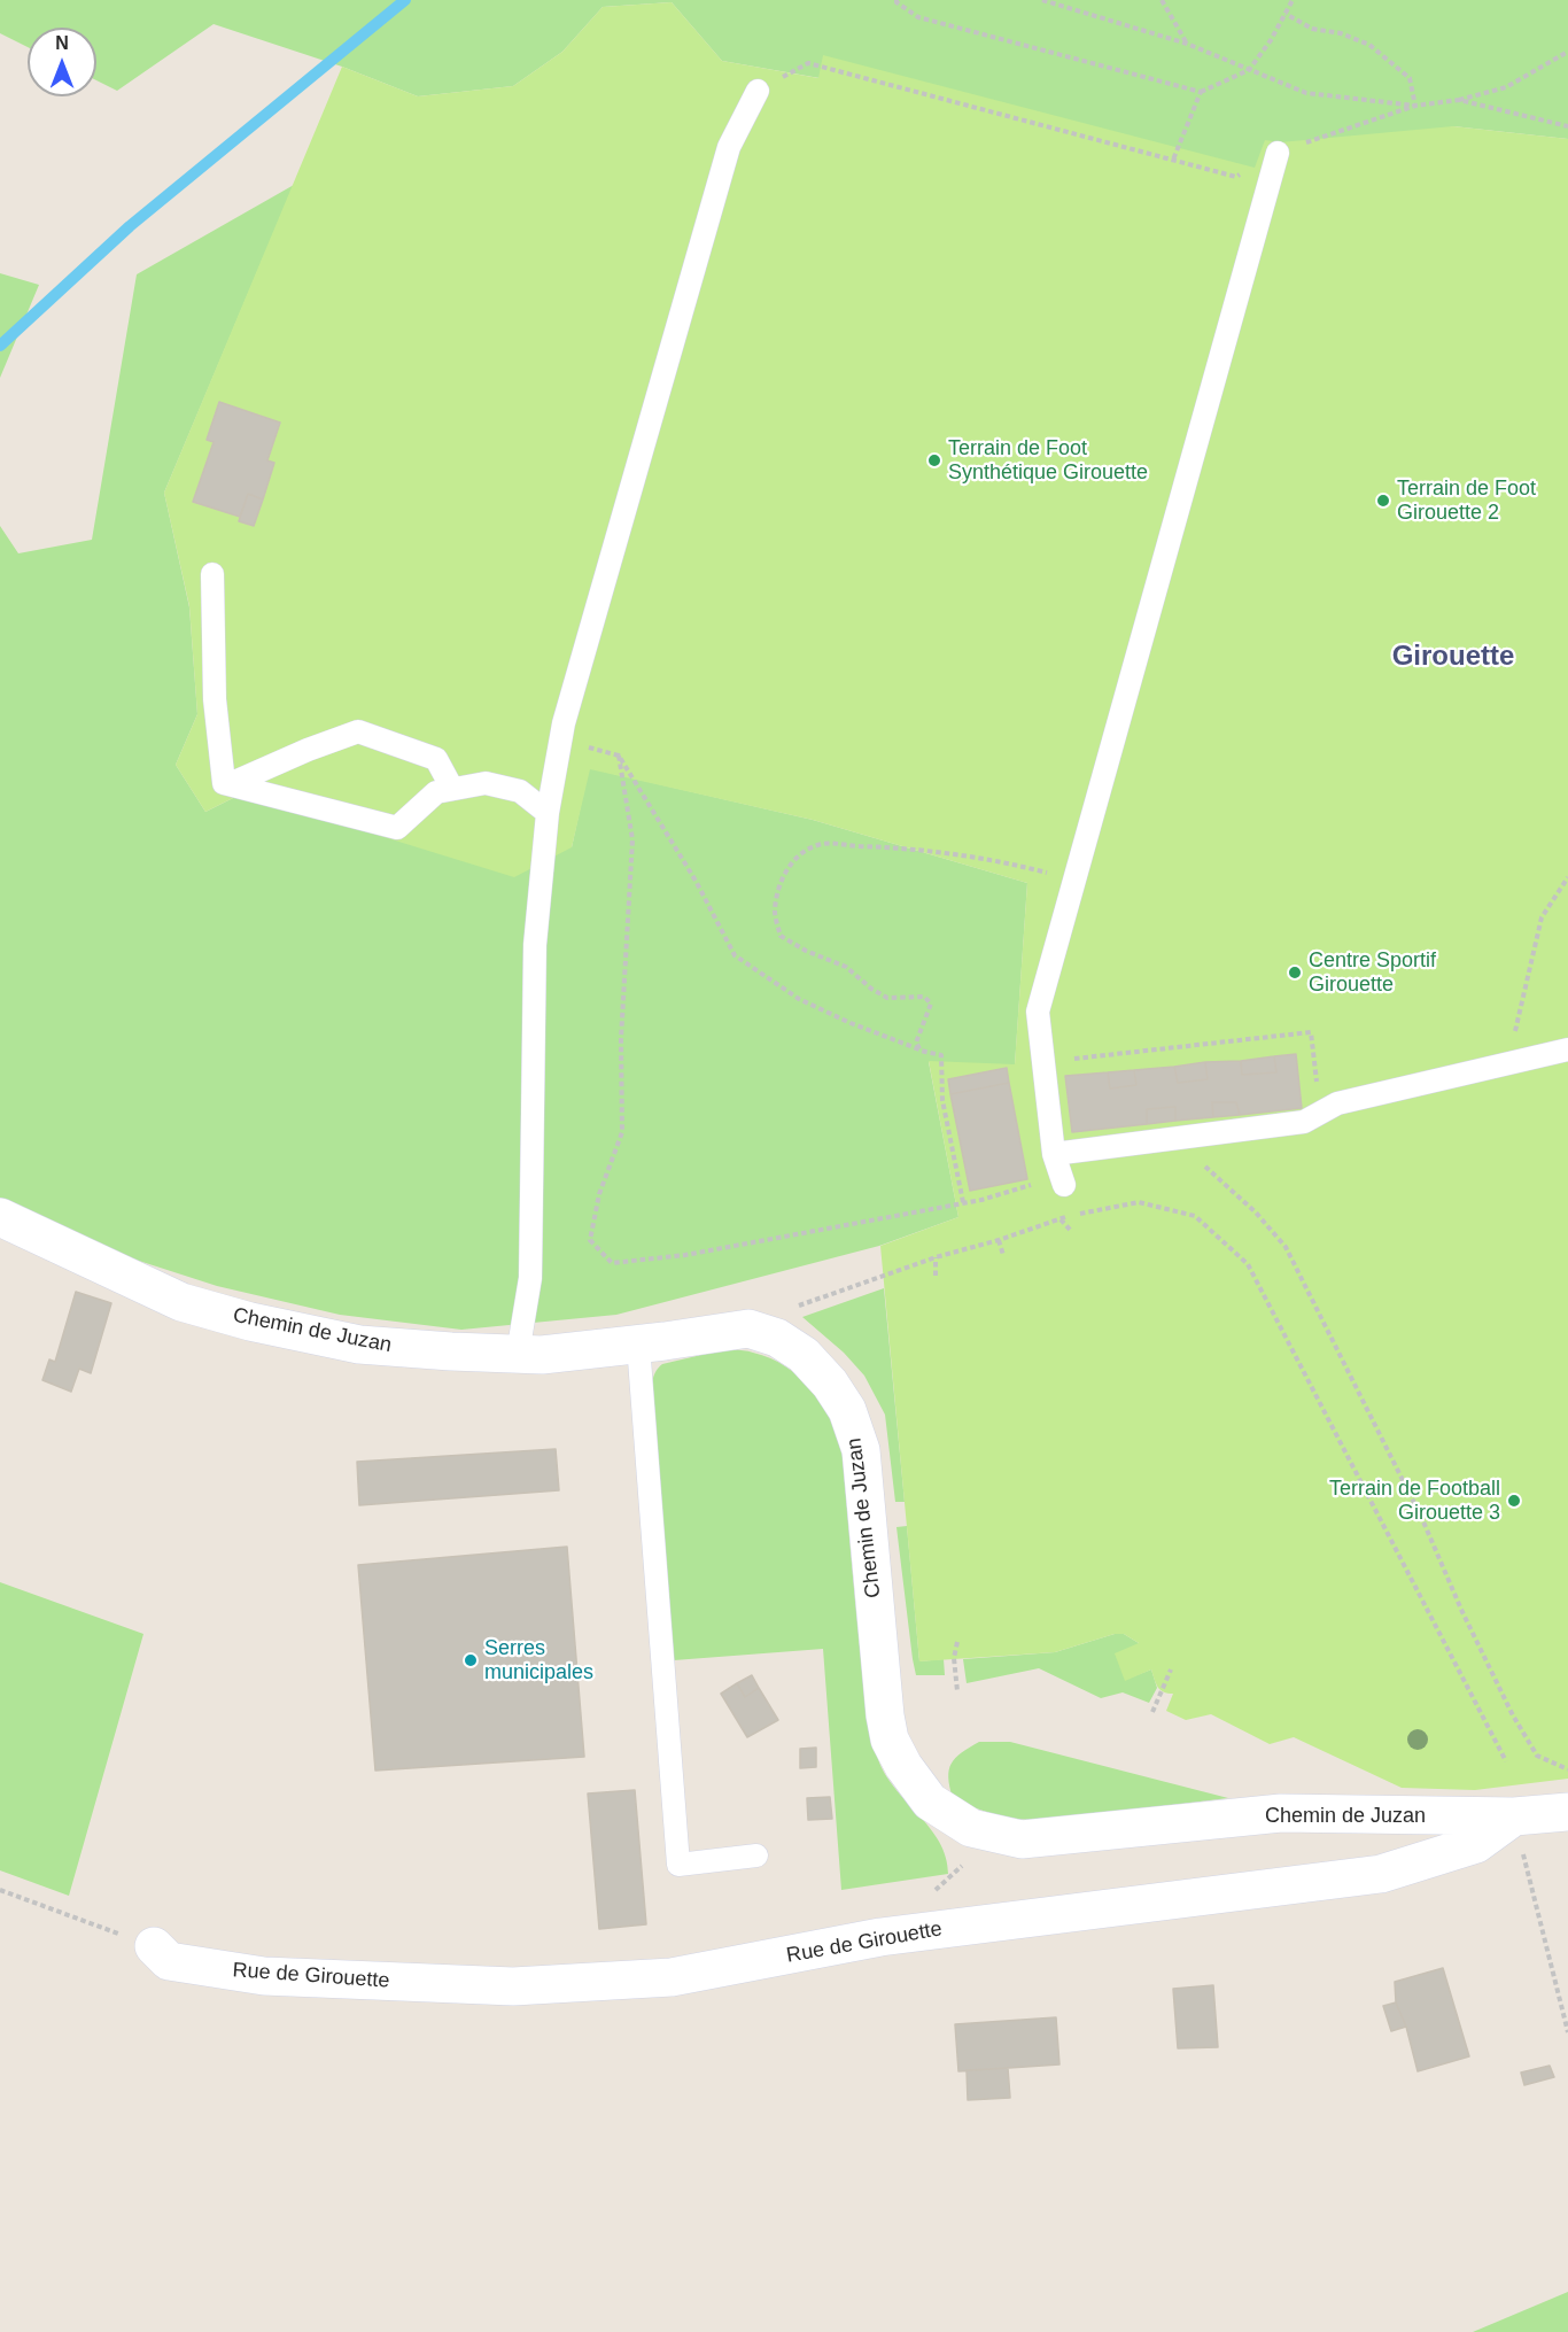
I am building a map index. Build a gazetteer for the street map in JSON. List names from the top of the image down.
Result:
{
  "streets": {
    "street": ["Chemin de Juzan", "Rue de Girouette"]
  },
  "crossings": [
    ["Chemin de Juzan", "Rue de Girouette"]
  ],
  "districts": ["Girouette"],
  "places": [
    "Terrain de Foot Synthétique Girouette",
    "Terrain de Foot Girouette 2",
    "Centre Sportif Girouette",
    "Terrain de Football Girouette 3",
    "Serres municipales"
  ],
  "north": "top"
}
